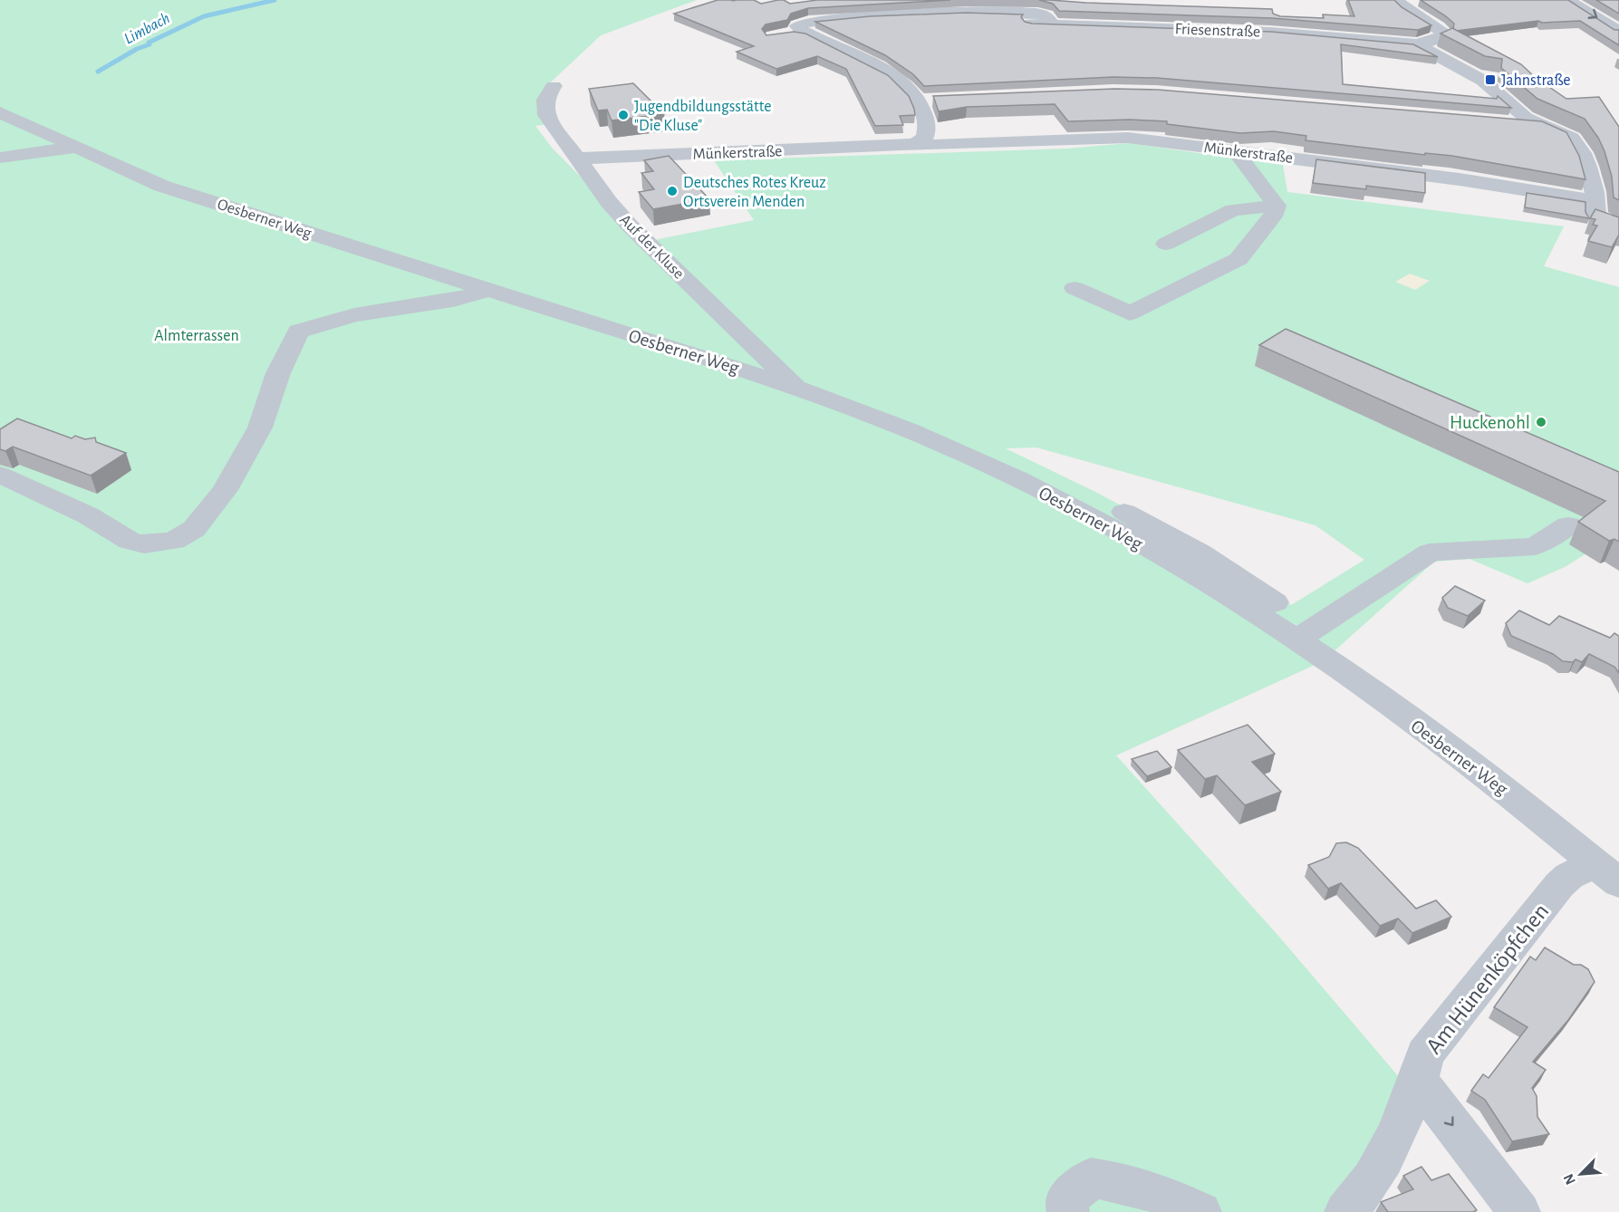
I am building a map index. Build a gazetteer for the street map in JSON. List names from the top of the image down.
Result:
{
  "streets": {
    "street": [
      "Friesenstraße",
      "Münkerstraße",
      "Oesberner Weg",
      "Auf der Kluse",
      "Am Hünenköpfchen"
    ]
  },
  "crossings": [
    ["Münkerstraße", "Auf der Kluse"],
    ["Oesberner Weg", "Auf der Kluse"],
    ["Oesberner Weg", "Am Hünenköpfchen"]
  ],
  "water": ["Limbach"],
  "parks": ["Almterrassen"],
  "places": {
    "transit": ["Jahnstraße"],
    "other": ["Jugendbildungsstätte \"Die Kluse\"", "Deutsches Rotes Kreuz Ortsverein Menden", "Huckenohl"]
  },
  "north": "bottom left"
}
